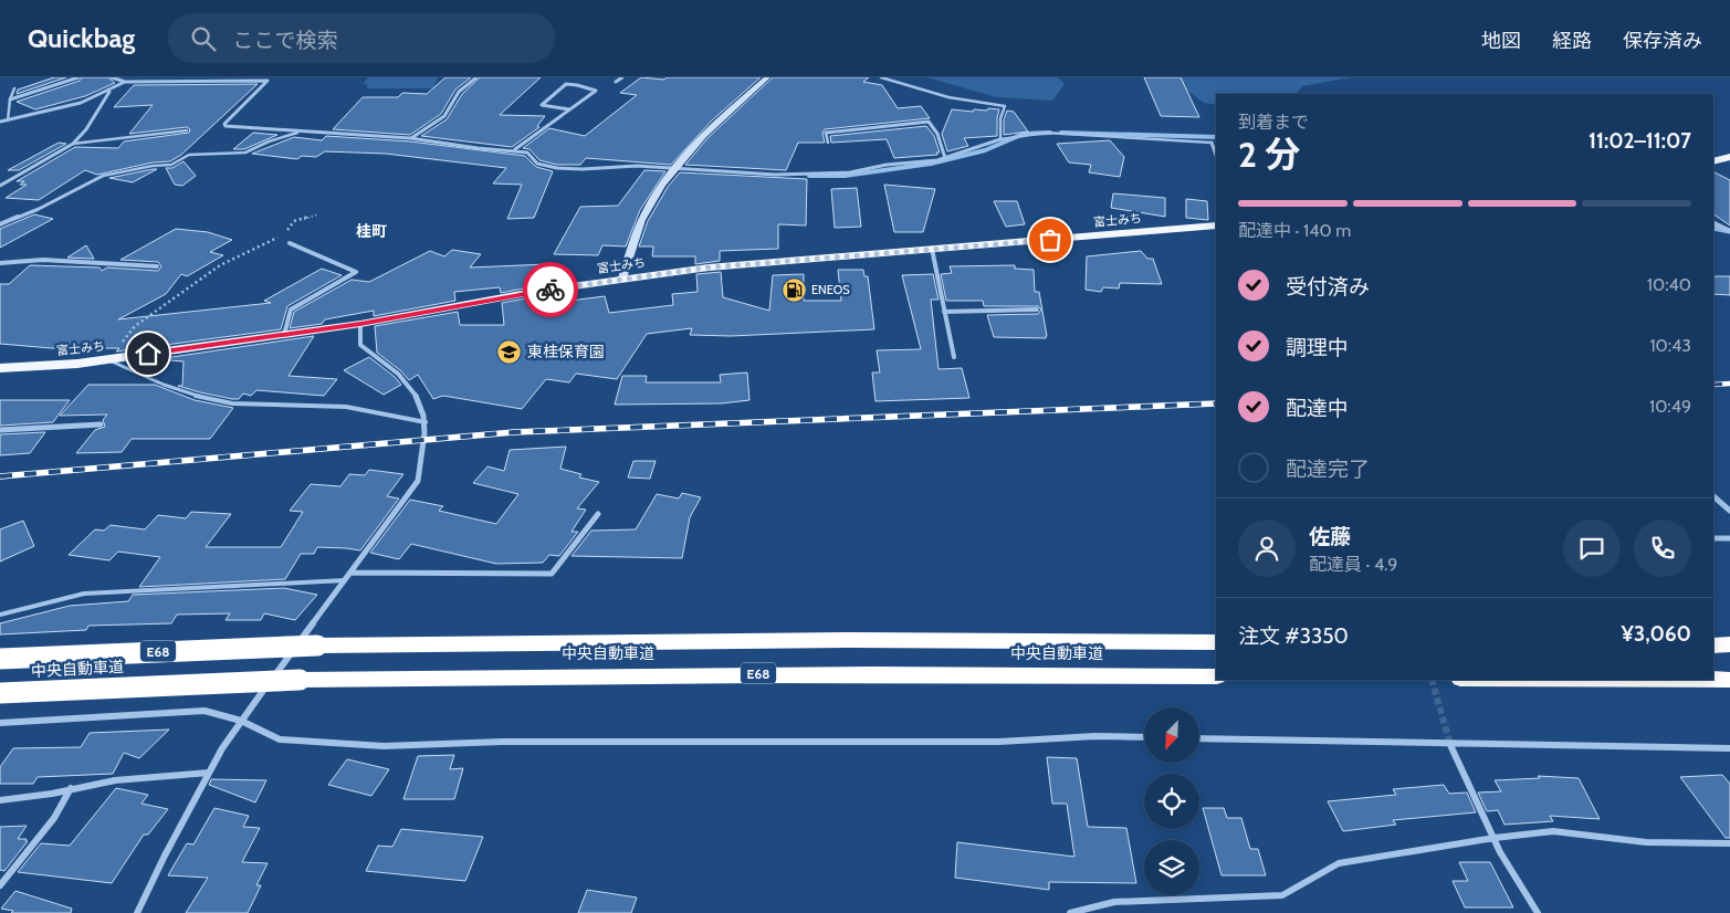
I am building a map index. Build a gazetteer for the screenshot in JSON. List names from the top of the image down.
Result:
{
  "streets": {
    "highway": ["富士みち", "E68", "中央自動車道"]
  },
  "districts": ["桂町"],
  "places": {
    "fuel station": ["ENEOS"],
    "school or university": ["東桂保育園"]
  },
  "north": "bottom left",
  "page": {
    "header": "Quickbag",
    "search": "ここで検索",
    "nav": ["地図", "経路", "保存済み"],
    "heading": ["2 分", "到着まで", "11:02–11:07"],
    "panel": [
      "佐藤",
      "配達員 · 4.9",
      "注文 #3350",
      "¥3,060"
    ],
    "bar": "配達中 · 140 m",
    "list": [
      ["受付済み", "10:40"],
      ["調理中", "10:43"],
      ["配達中", "10:49"],
      "配達完了"
    ]
  }
}
